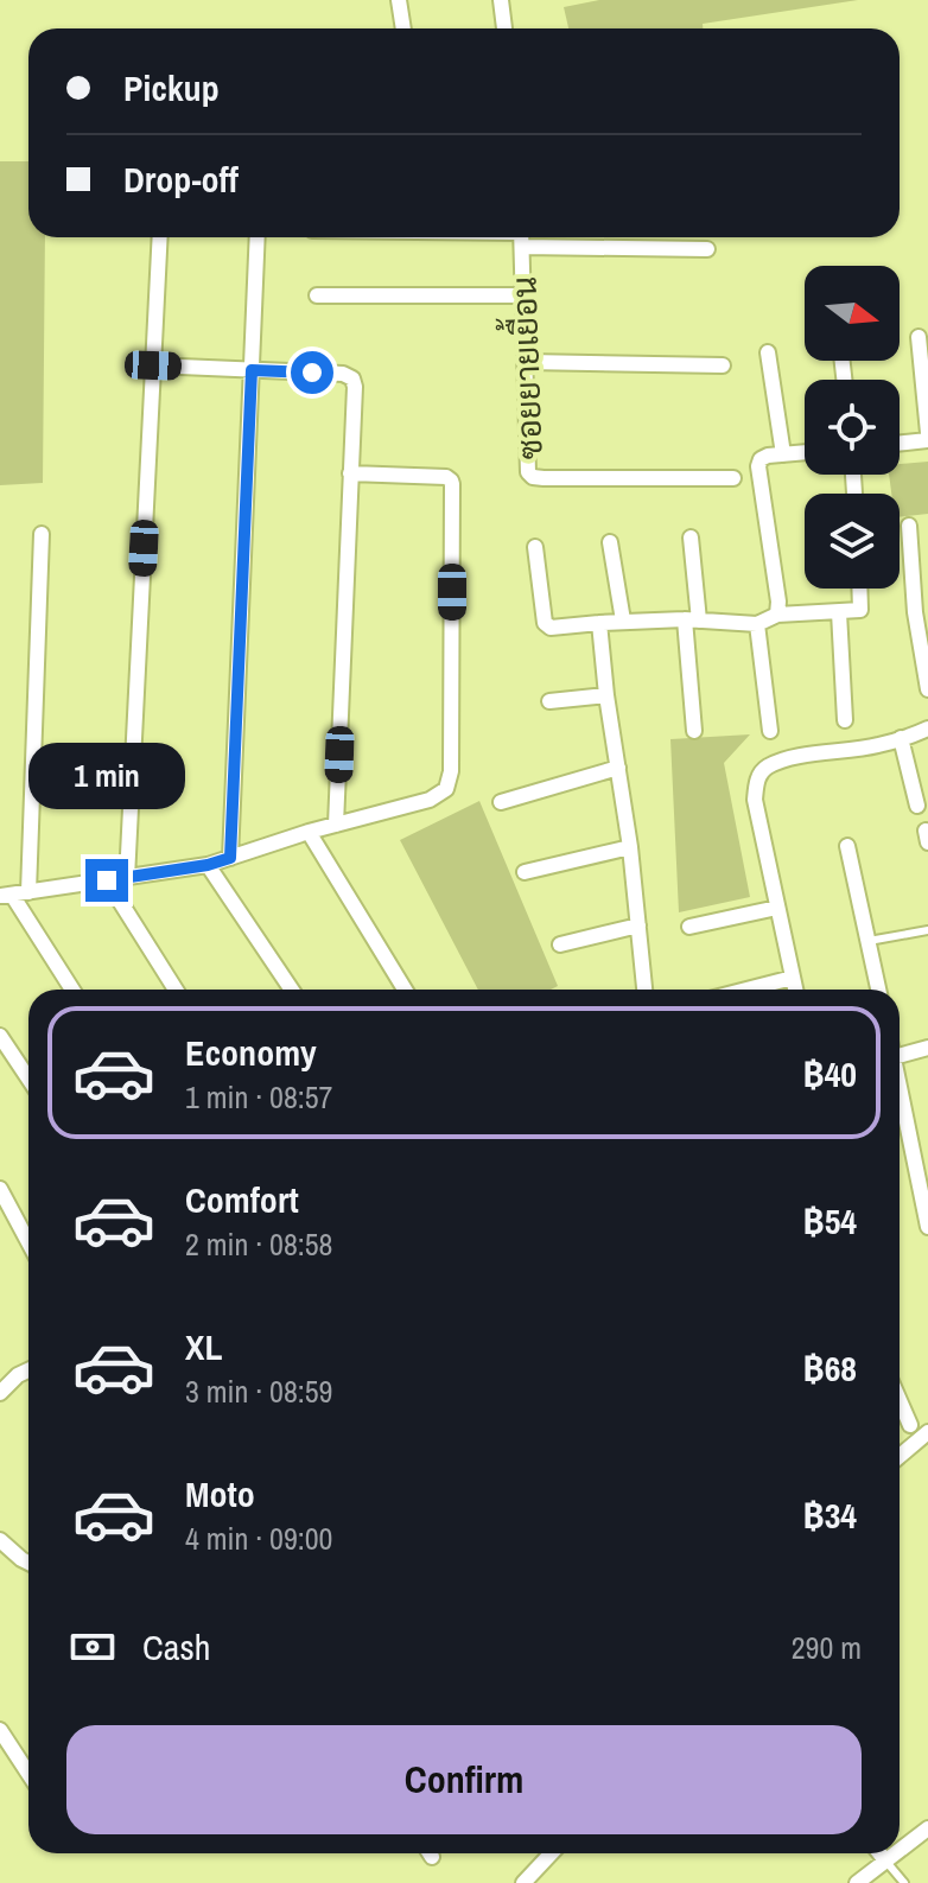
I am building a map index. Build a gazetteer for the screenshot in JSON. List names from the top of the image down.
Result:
{
  "streets": {
    "street": ["ซอยยายเยื้อน"]
  },
  "north": "right",
  "page": {
    "banner": ["Pickup", "Drop-off"],
    "bubble": "1 min",
    "list": [
      {
        "name": "Economy",
        "note": "1 min · 08:57",
        "value": "฿40"
      },
      {
        "name": "Comfort",
        "note": "2 min · 08:58",
        "value": "฿54"
      },
      {
        "name": "XL",
        "note": "3 min · 08:59",
        "value": "฿68"
      },
      {
        "name": "Moto",
        "note": "4 min · 09:00",
        "value": "฿34"
      }
    ],
    "pay": ["Cash", "290 m"],
    "buttons": "Confirm"
  }
}
